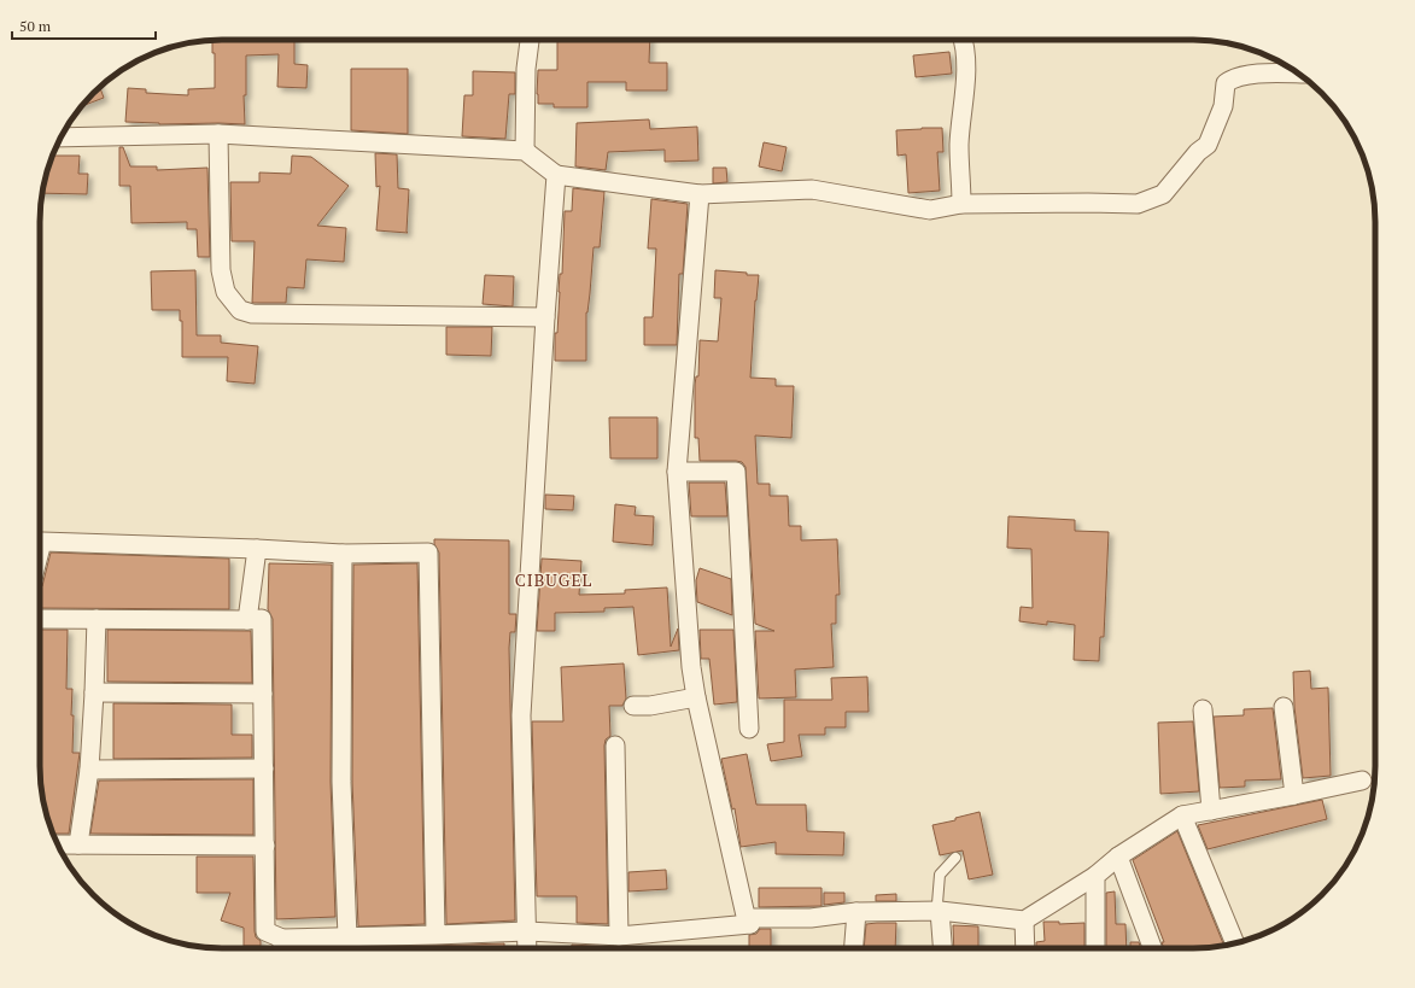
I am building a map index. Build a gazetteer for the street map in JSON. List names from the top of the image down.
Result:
{
  "districts": ["CIBUGEL"],
  "scale_bar": "50 m"
}
